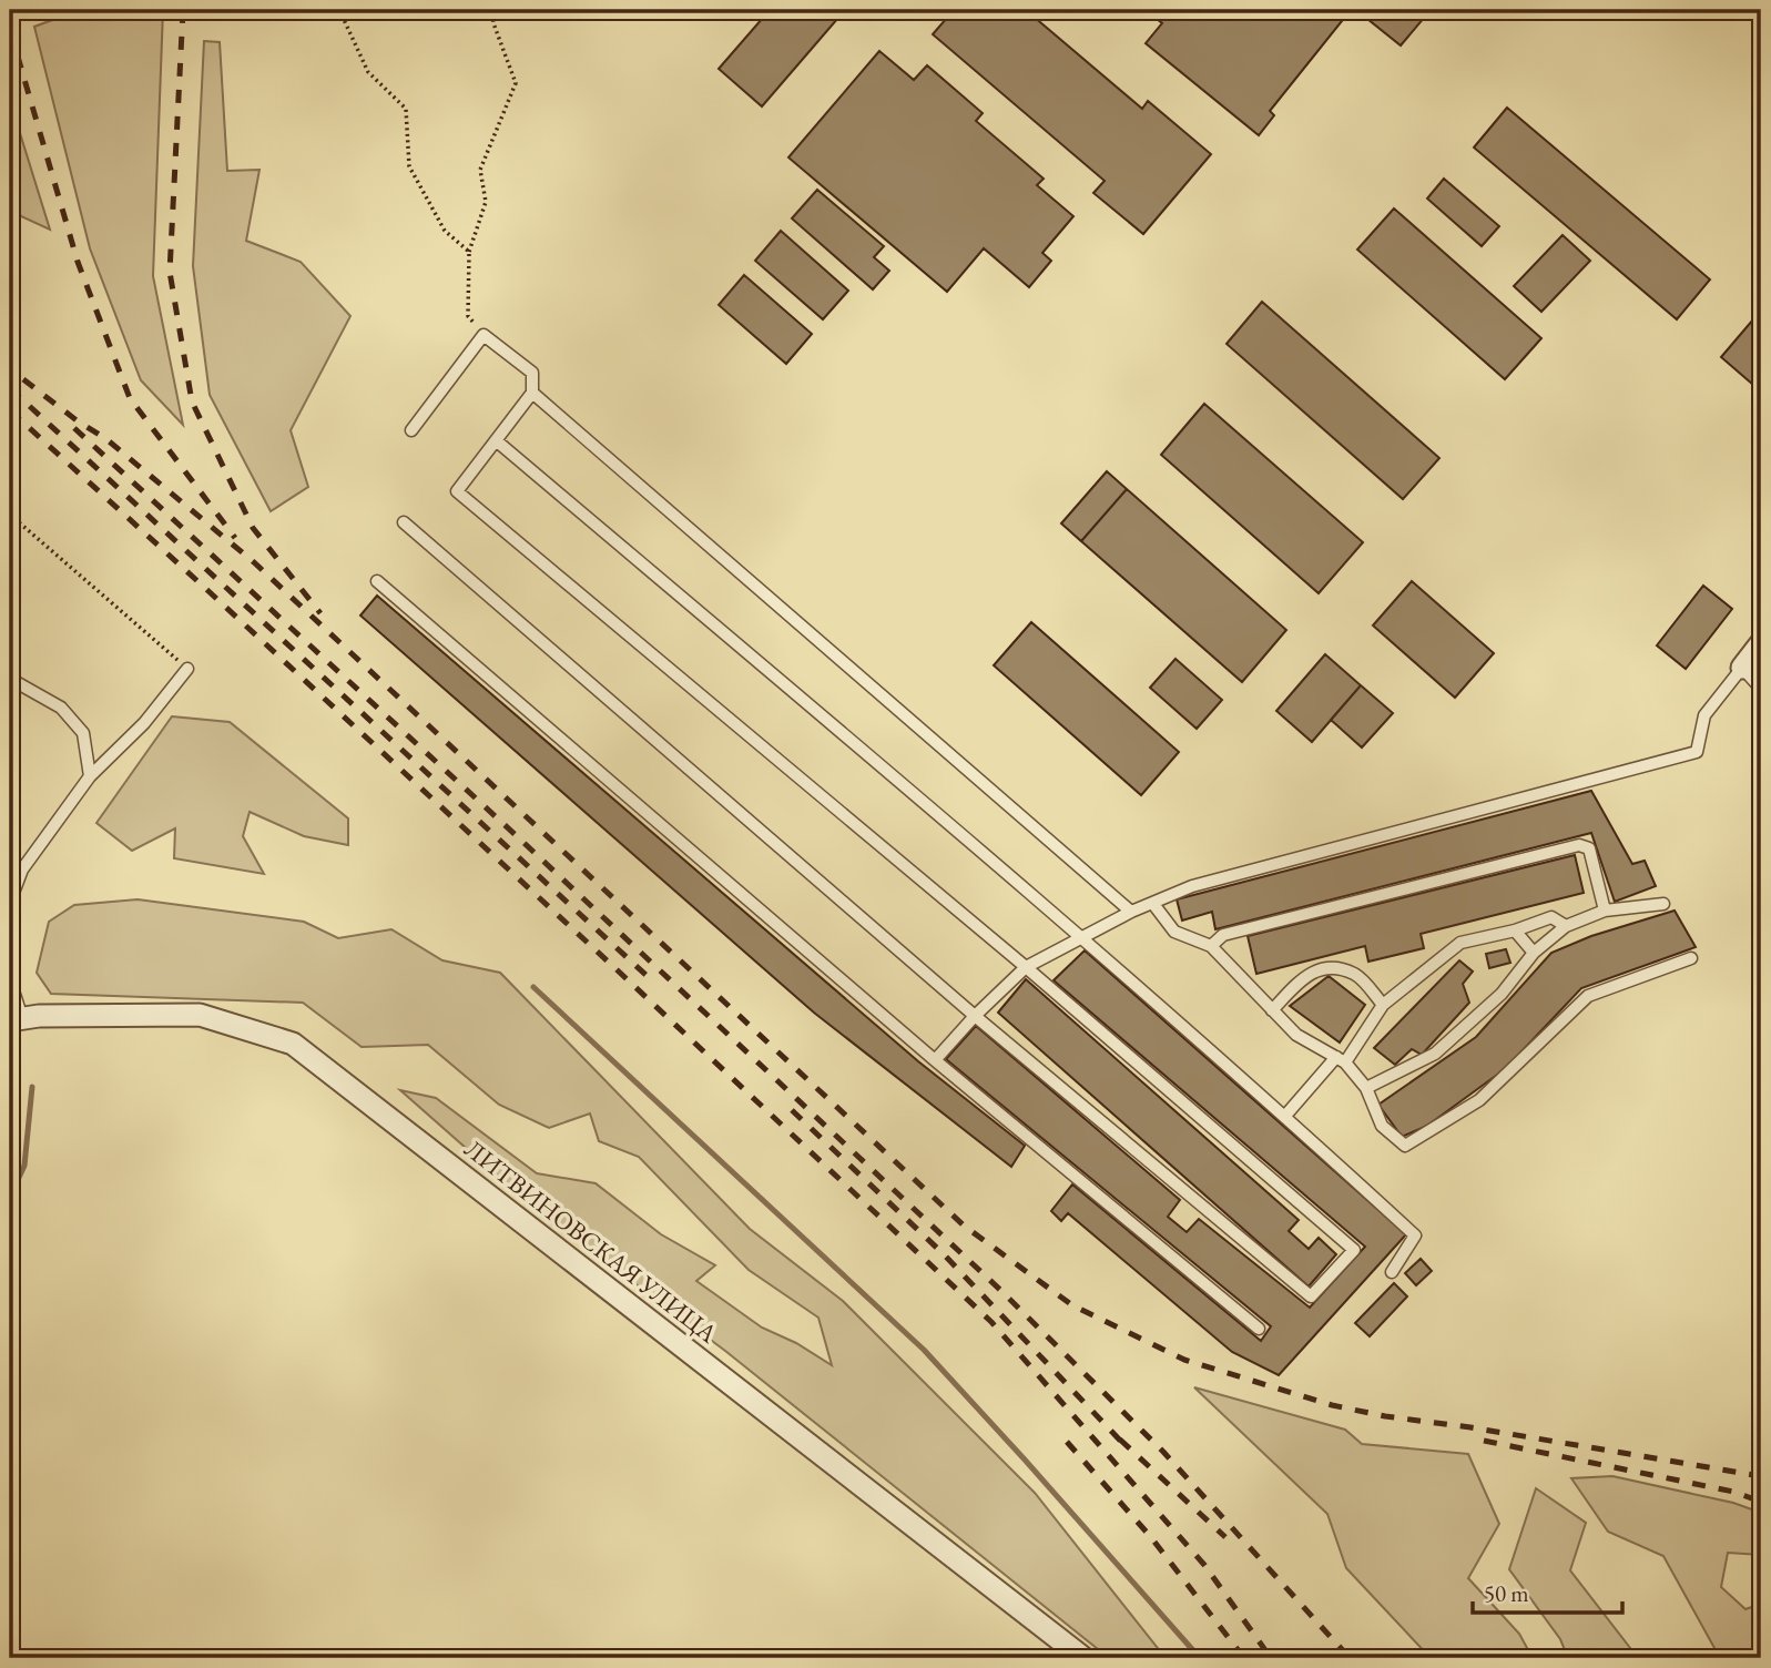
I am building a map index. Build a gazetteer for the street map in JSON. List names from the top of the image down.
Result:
{
  "streets": {
    "street": ["ЛИТВИНОВСКАЯ УЛИЦА"]
  },
  "scale_bar": "50 m"
}
